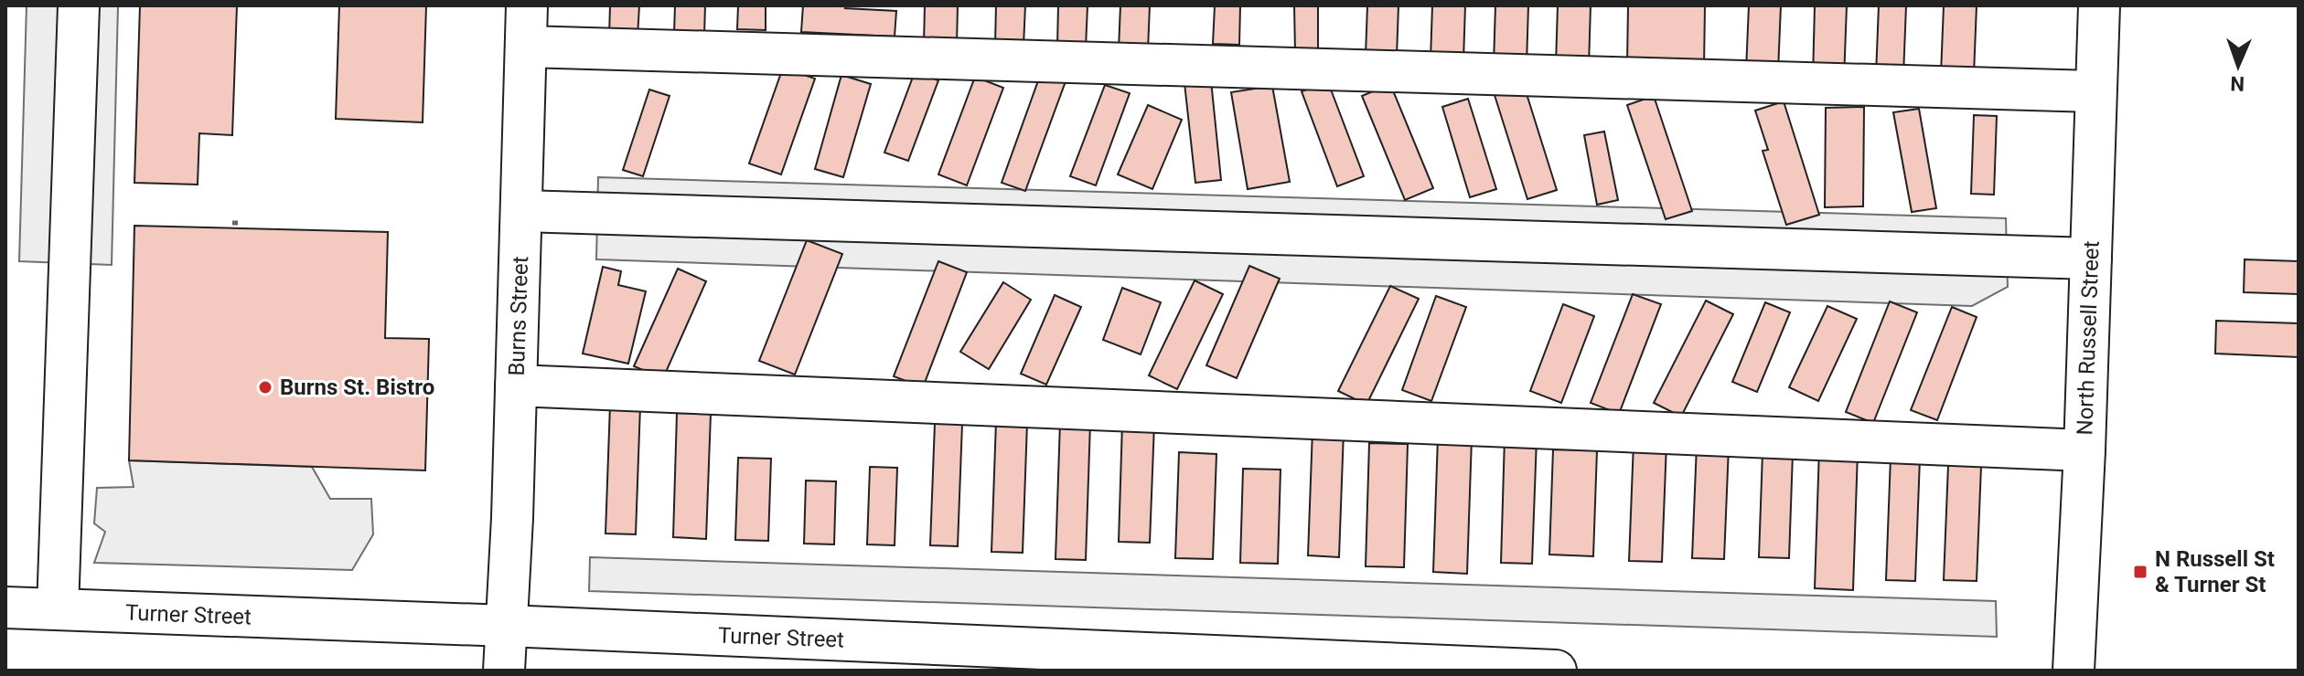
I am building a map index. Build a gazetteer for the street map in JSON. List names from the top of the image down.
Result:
{
  "streets": {
    "street": ["Burns Street", "North Russell Street", "Turner Street"]
  },
  "crossings": [
    ["Burns Street", "Turner Street"]
  ],
  "places": {
    "other": ["Burns St. Bistro"],
    "transit": ["N Russell St & Turner St"]
  },
  "north": "bottom"
}
